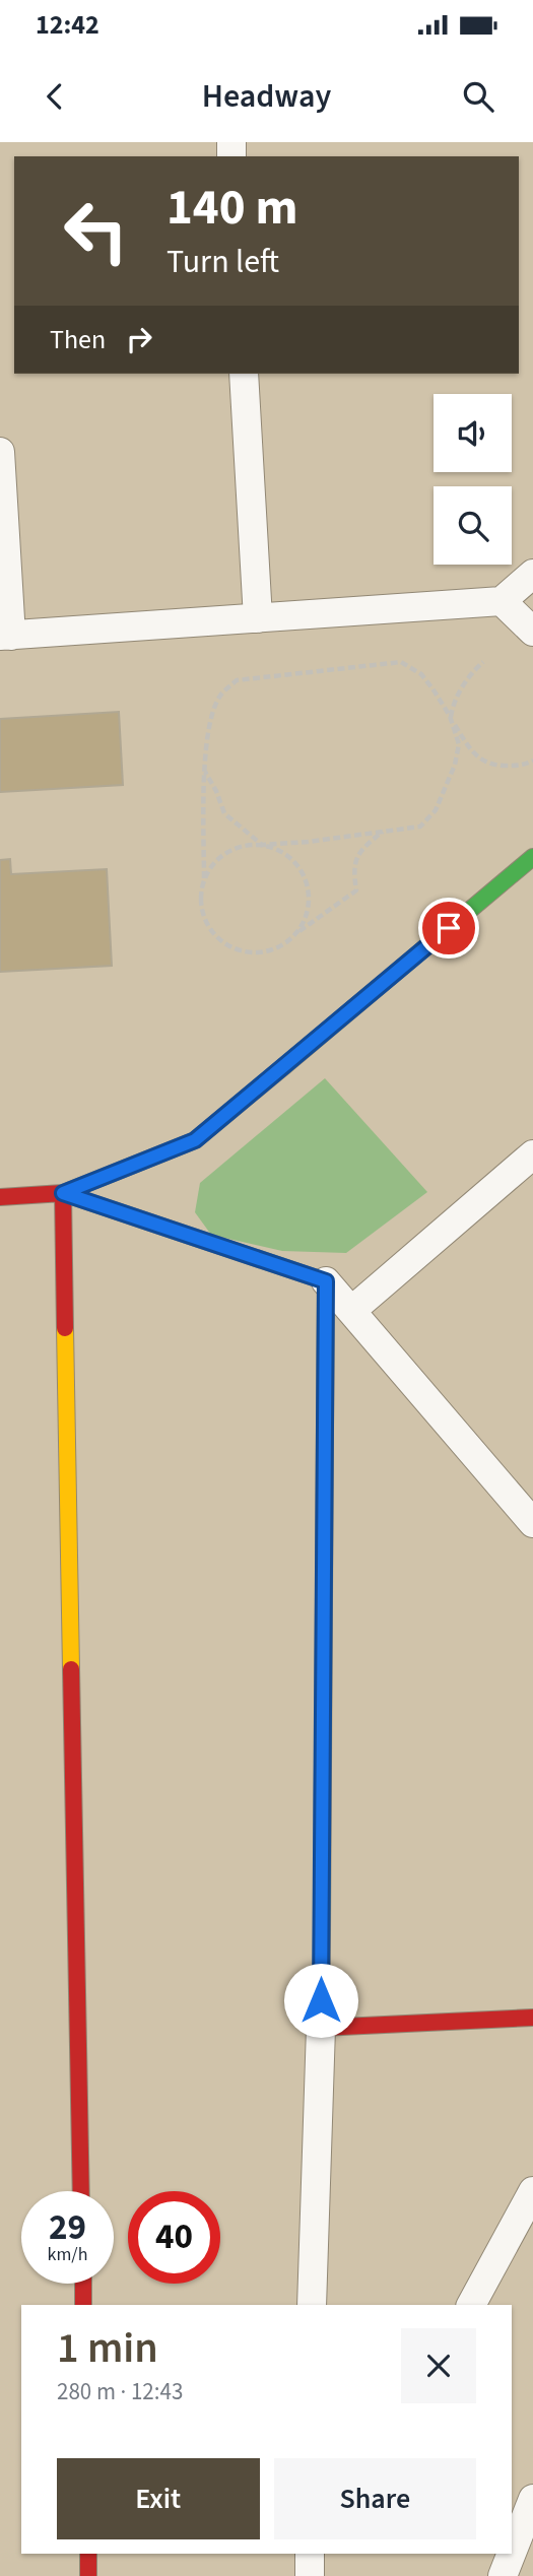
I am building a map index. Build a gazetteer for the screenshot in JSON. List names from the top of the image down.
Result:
{
  "page": {
    "status": "12:42",
    "header": "Headway",
    "turn": ["140 m", "Turn left"],
    "then": "Then",
    "speed": "29 km/h",
    "limit": "40",
    "heading": ["1 min", "280 m · 12:43"],
    "buttons": ["Exit", "Share"]
  }
}
